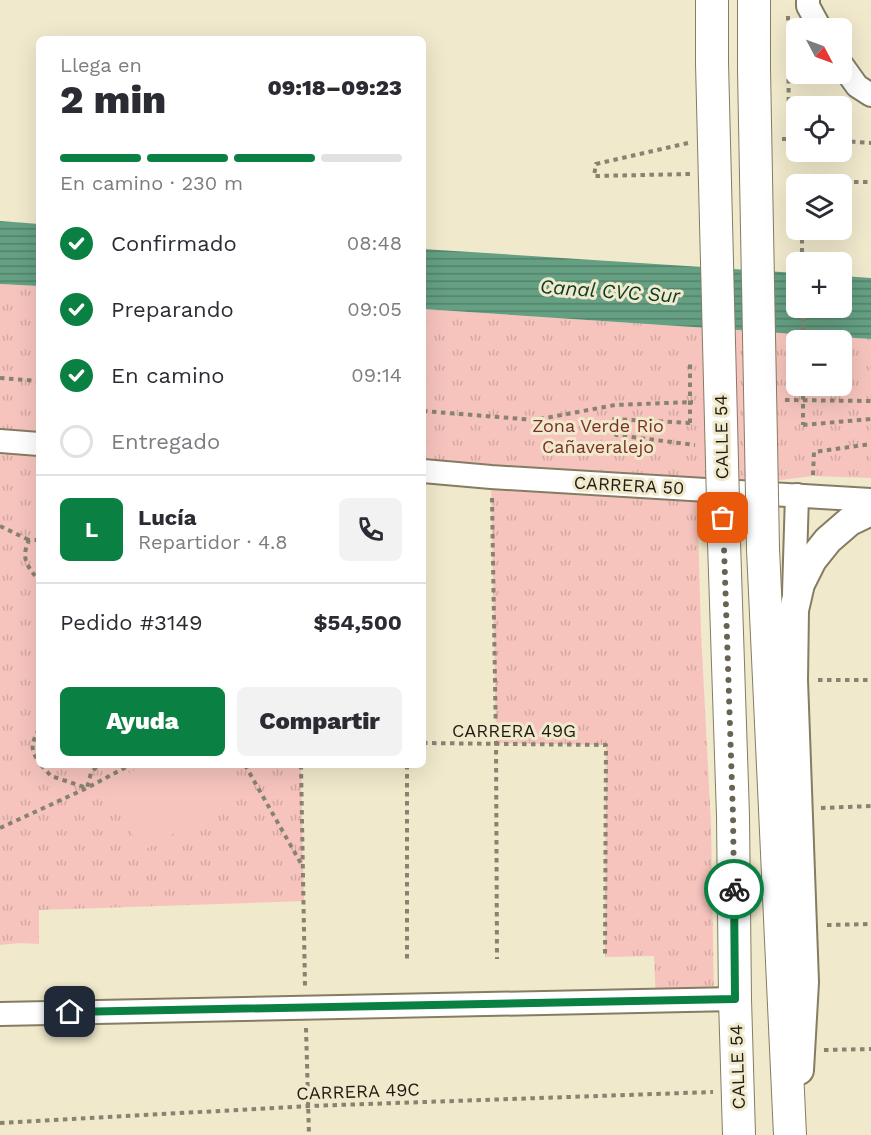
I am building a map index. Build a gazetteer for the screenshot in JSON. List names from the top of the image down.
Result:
{
  "streets": {
    "main road": ["CALLE 54"],
    "street": ["CARRERA 50"],
    "path": ["CARRERA 49G", "CARRERA 49C"]
  },
  "water": ["Canal CVC Sur"],
  "parks": ["Zona Verde Rio Cañaveralejo"],
  "north": "bottom right",
  "page": {
    "map_buttons": ["+", "−"],
    "heading": ["2 min", "Llega en", "09:18–09:23"],
    "panel": [
      "Lucía",
      "Repartidor · 4.8",
      "Pedido #3149",
      "$54,500"
    ],
    "bar": "En camino · 230 m",
    "list": [
      ["Confirmado", "08:48"],
      ["Preparando", "09:05"],
      ["En camino", "09:14"],
      "Entregado"
    ],
    "round": "L",
    "buttons": ["Ayuda", "Compartir"]
  }
}
